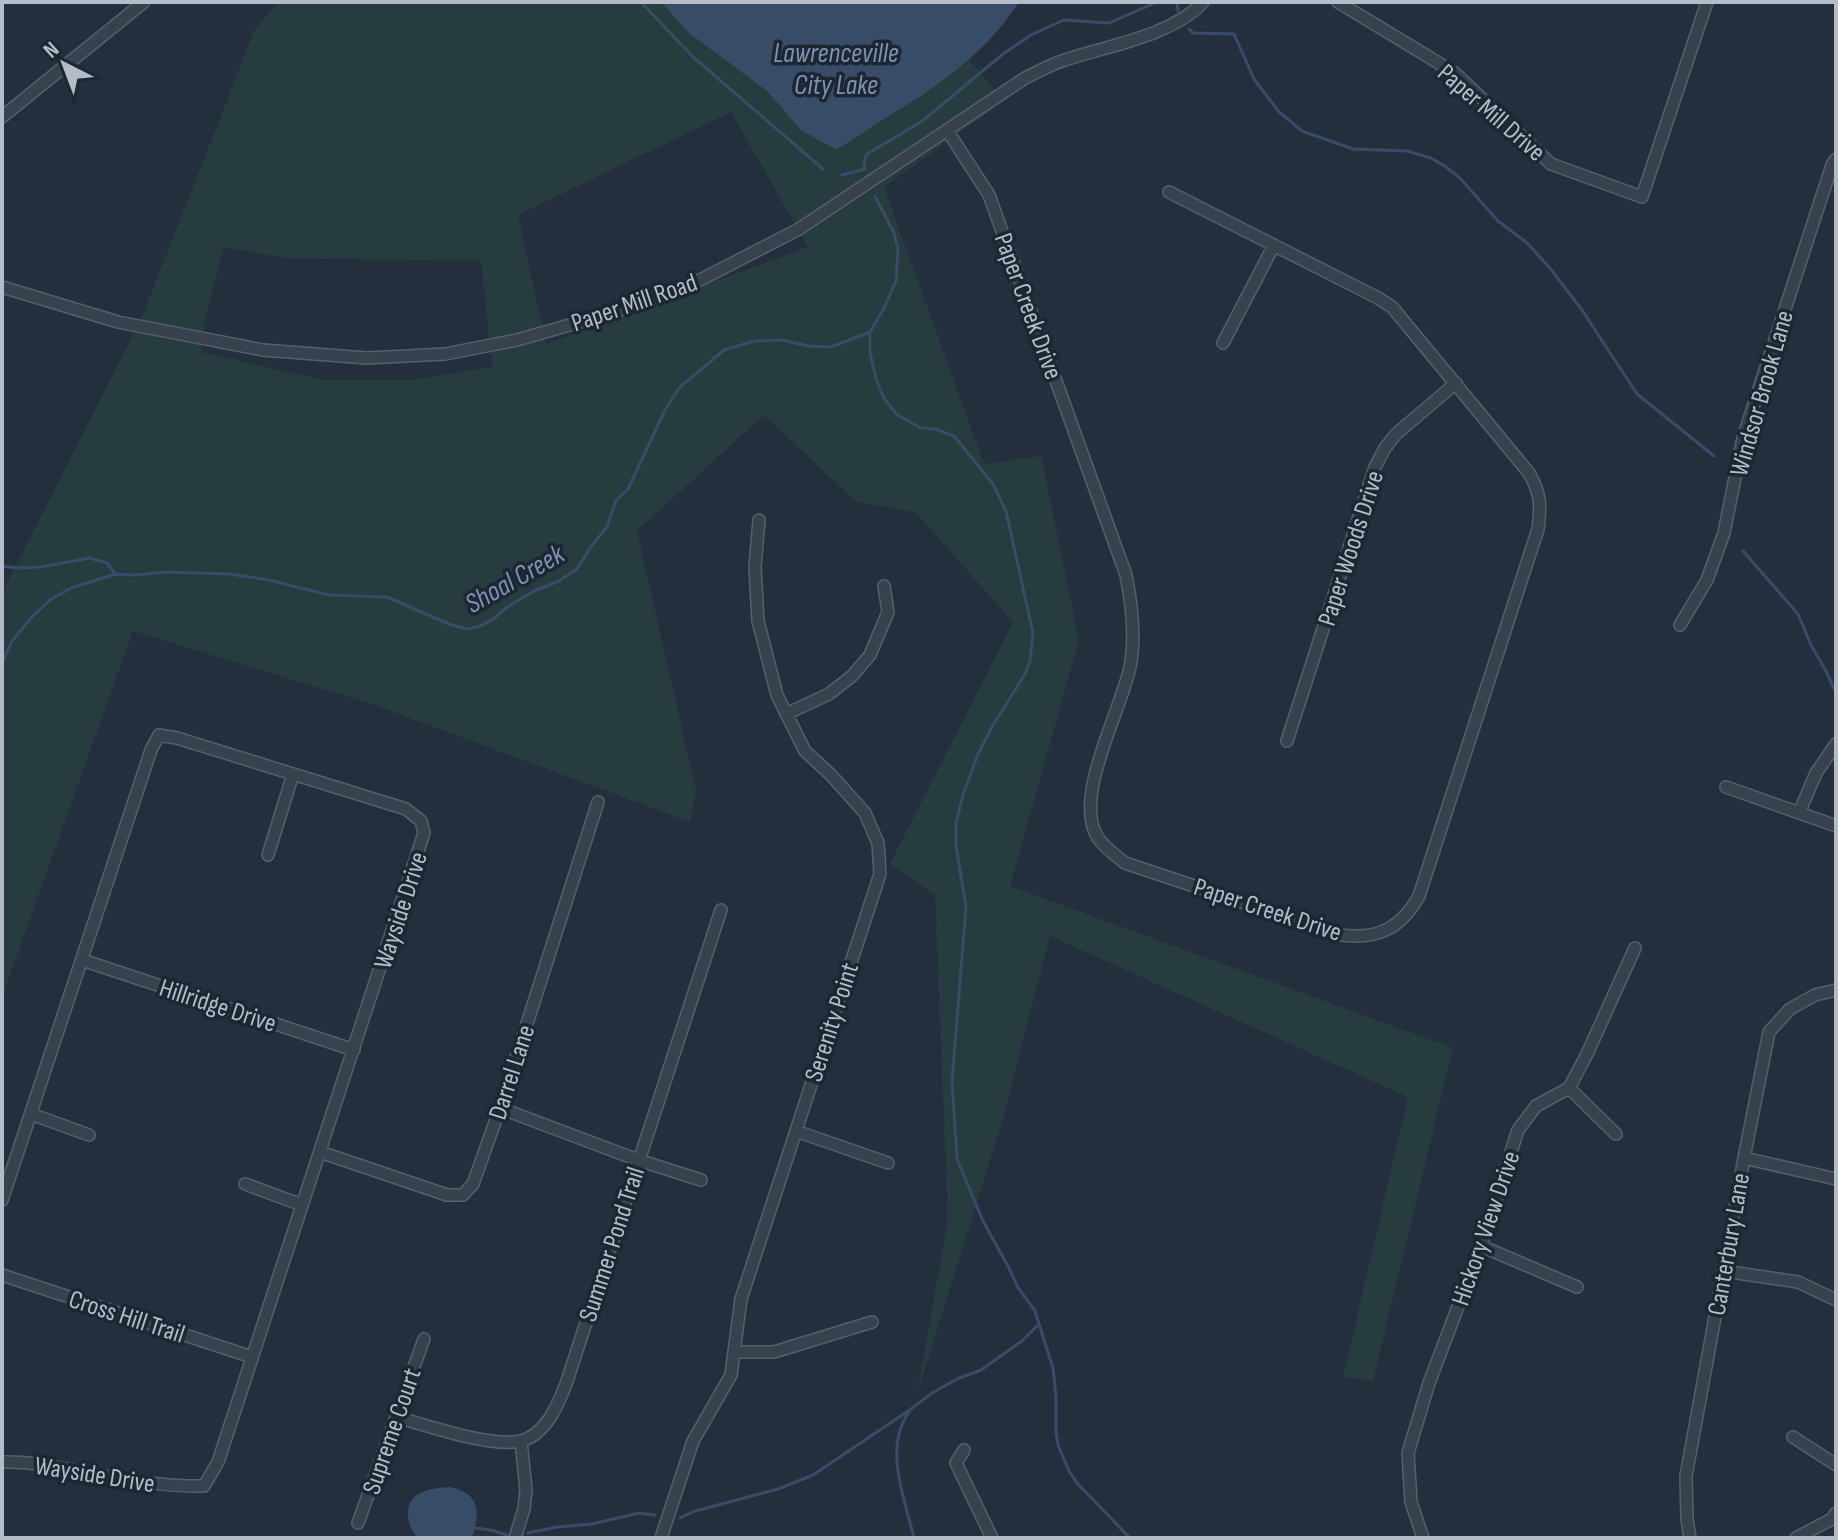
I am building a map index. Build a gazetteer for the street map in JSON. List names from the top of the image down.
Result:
{
  "streets": {
    "street": [
      "Paper Mill Drive",
      "Paper Mill Road",
      "Paper Creek Drive",
      "Windsor Brook Lane",
      "Paper Woods Drive",
      "Wayside Drive",
      "Hillridge Drive",
      "Serenity Point",
      "Darrel Lane",
      "Hickory View Drive",
      "Summer Pond Trail",
      "Canterbury Lane",
      "Cross Hill Trail",
      "Supreme Court"
    ]
  },
  "crossings": [
    ["Paper Mill Road", "Paper Creek Drive"],
    ["Paper Creek Drive", "Paper Woods Drive"],
    ["Wayside Drive", "Hillridge Drive"],
    ["Wayside Drive", "Darrel Lane"],
    ["Wayside Drive", "Cross Hill Trail"]
  ],
  "water": ["Lawrenceville City Lake", "Shoal Creek"],
  "north": "top left"
}
